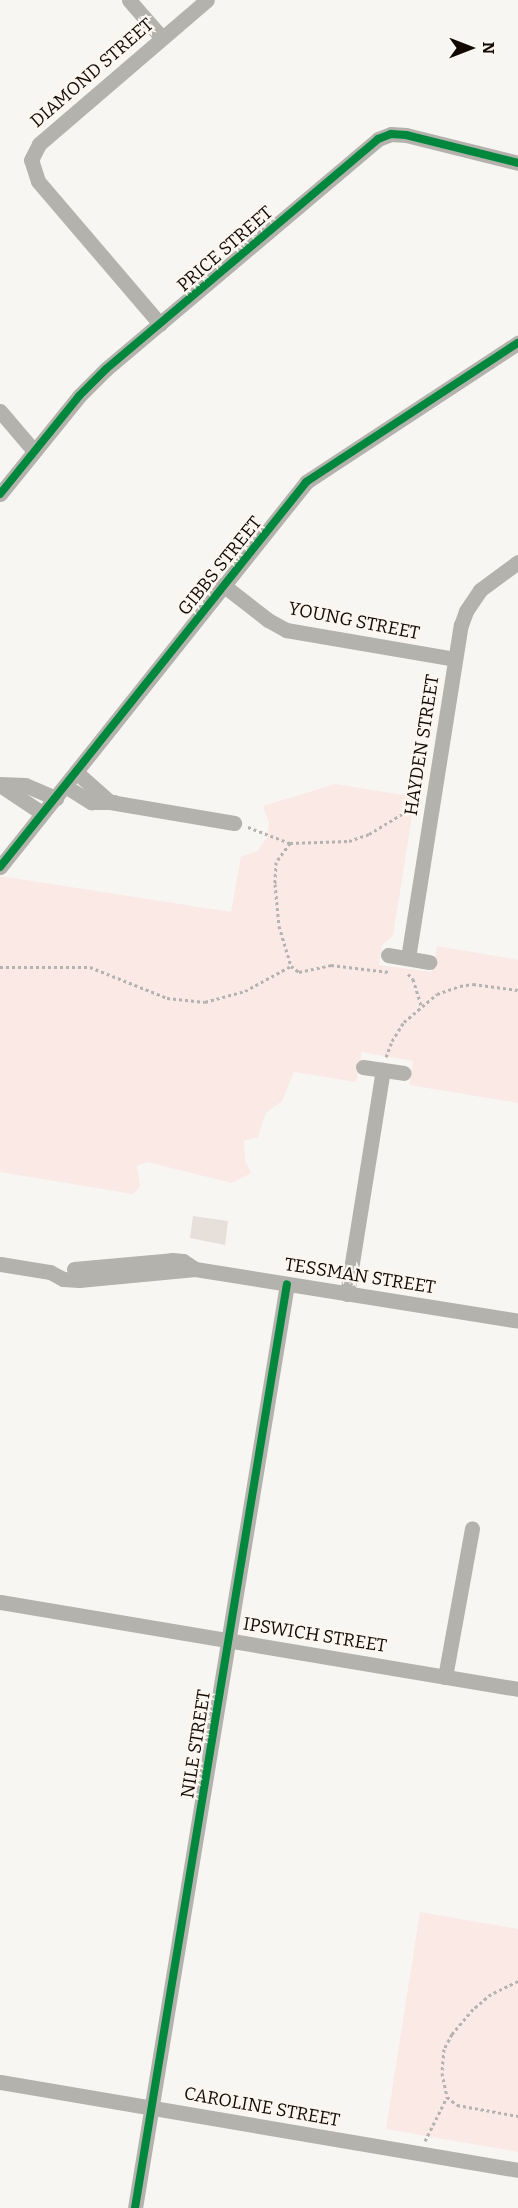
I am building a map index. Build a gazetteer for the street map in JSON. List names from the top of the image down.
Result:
{
  "streets": {
    "street": [
      "DIAMOND STREET",
      "PRICE STREET",
      "GIBBS STREET",
      "YOUNG STREET",
      "HAYDEN STREET",
      "TESSMAN STREET",
      "IPSWICH STREET",
      "NILE STREET",
      "CAROLINE STREET"
    ]
  },
  "crossings": [
    ["DIAMOND STREET", "PRICE STREET"],
    ["GIBBS STREET", "YOUNG STREET"],
    ["YOUNG STREET", "HAYDEN STREET"],
    ["TESSMAN STREET", "NILE STREET"],
    ["IPSWICH STREET", "NILE STREET"],
    ["NILE STREET", "CAROLINE STREET"]
  ],
  "north": "right"
}
